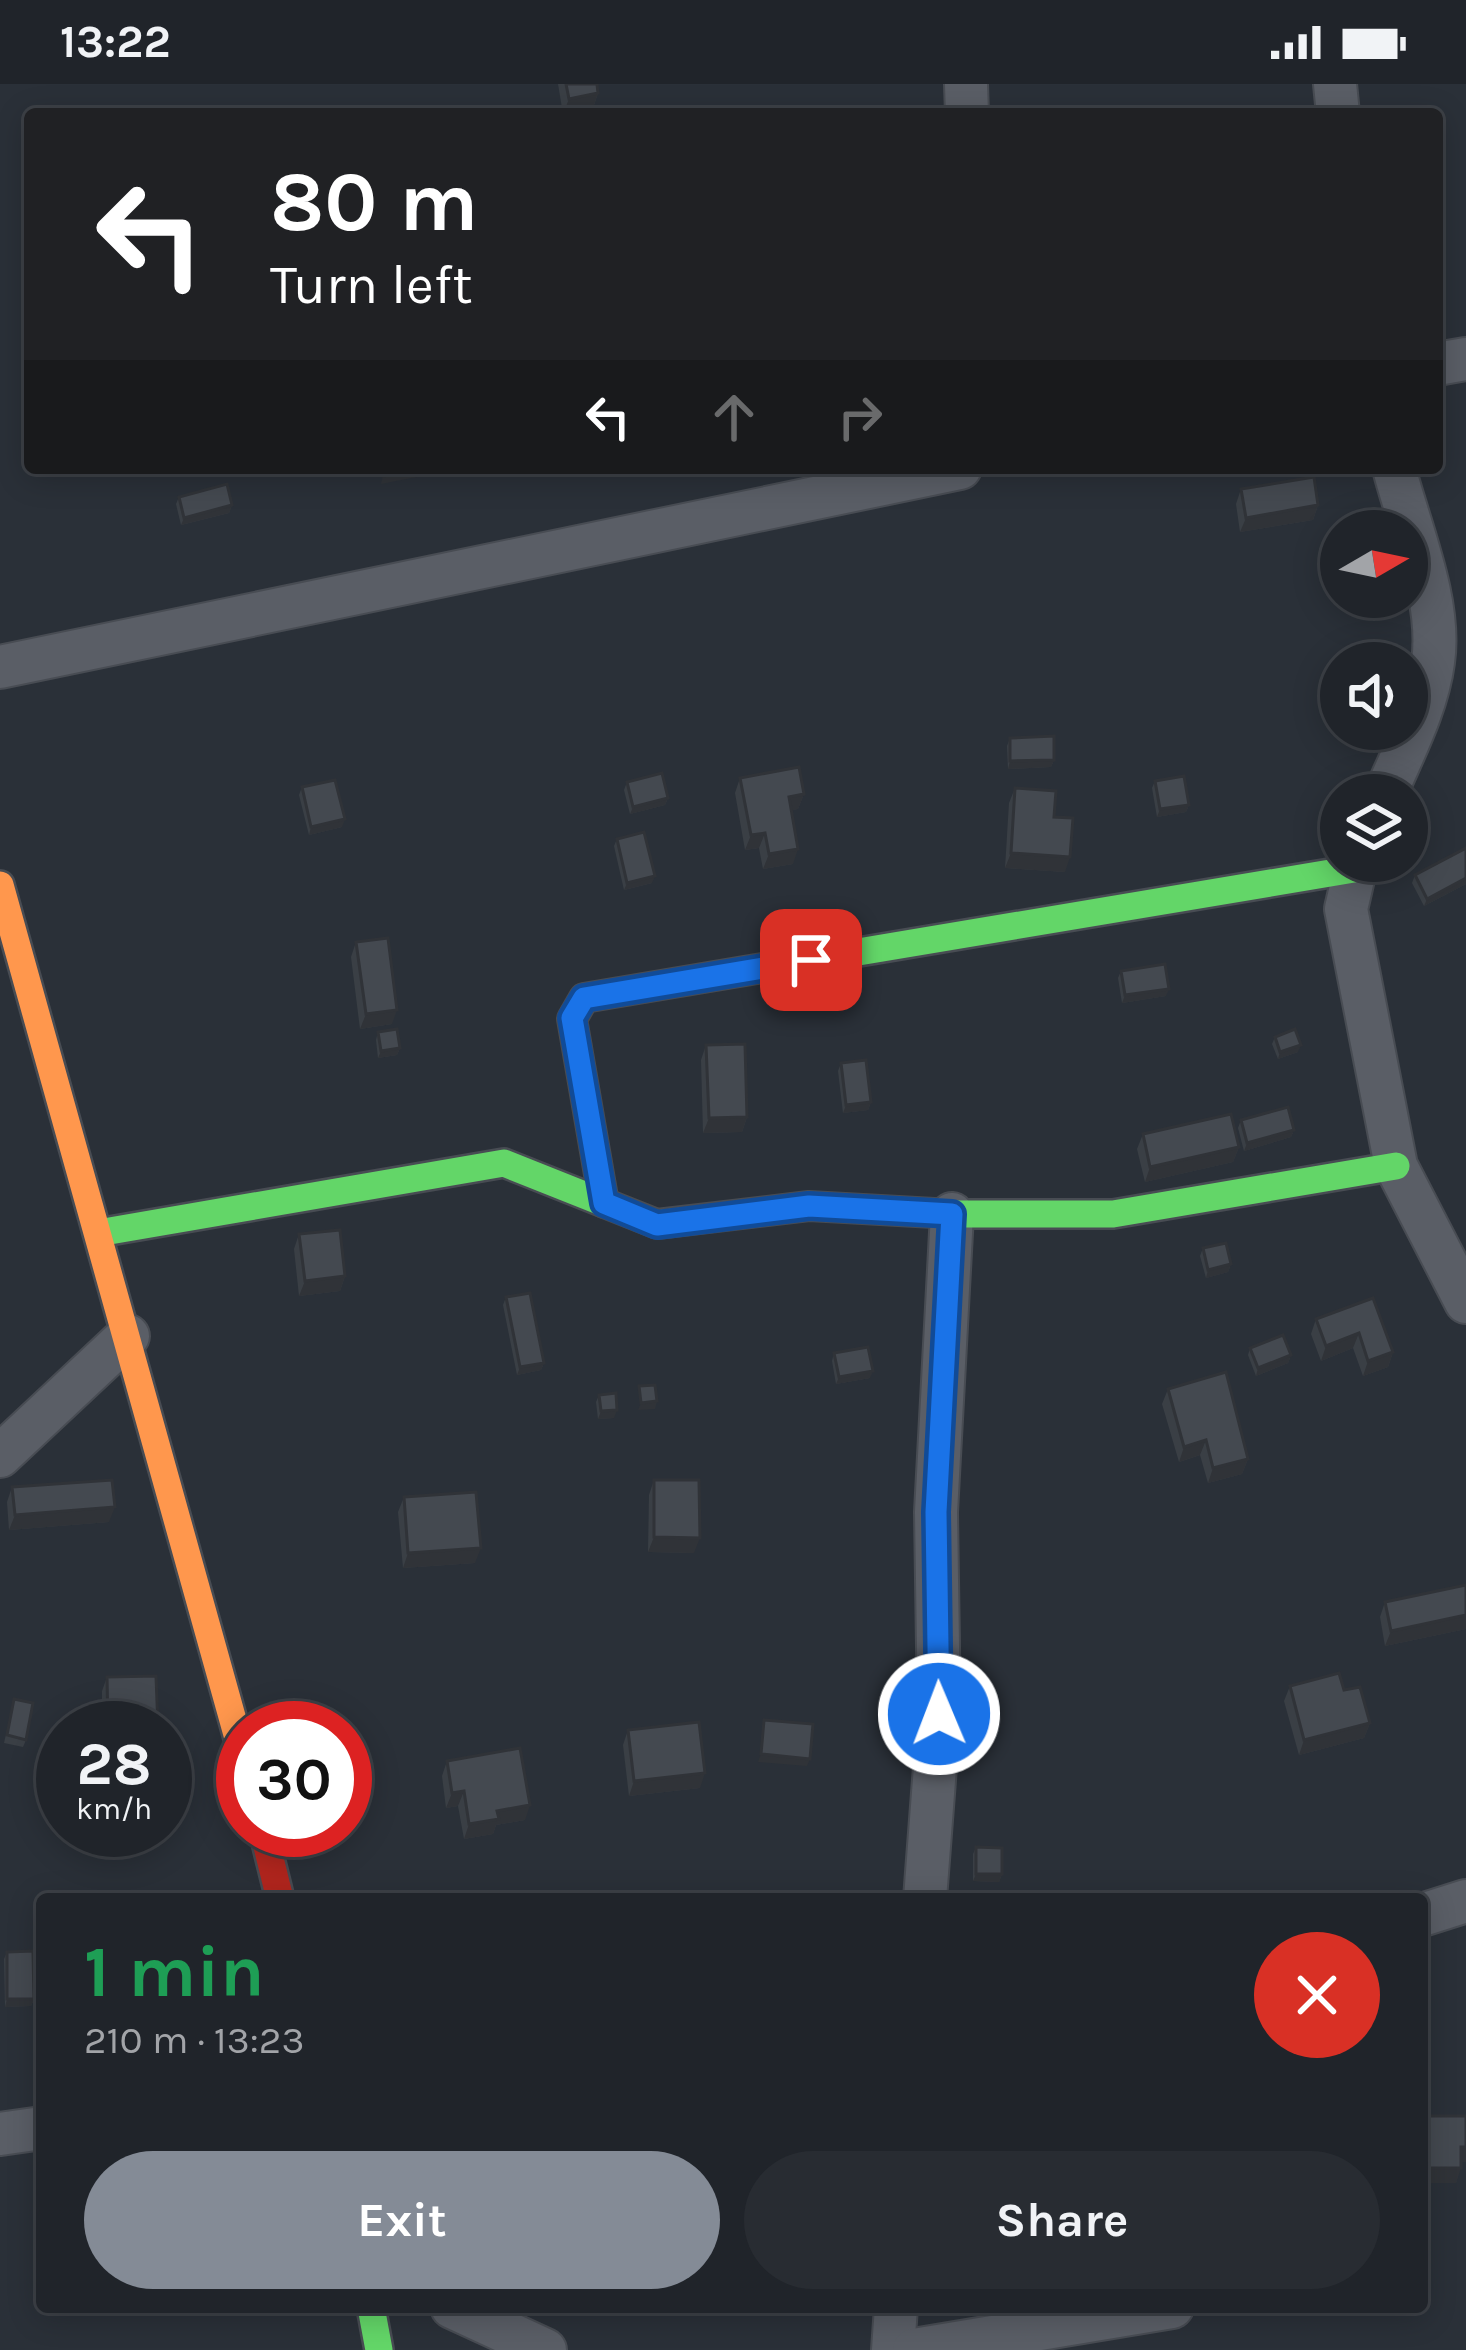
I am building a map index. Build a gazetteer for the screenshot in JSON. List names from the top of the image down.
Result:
{
  "north": "right",
  "page": {
    "status": "13:22",
    "turn": ["80 m", "Turn left"],
    "speed": "28 km/h",
    "limit": "30",
    "heading": ["1 min", "210 m · 13:23"],
    "buttons": ["Exit", "Share"]
  }
}
